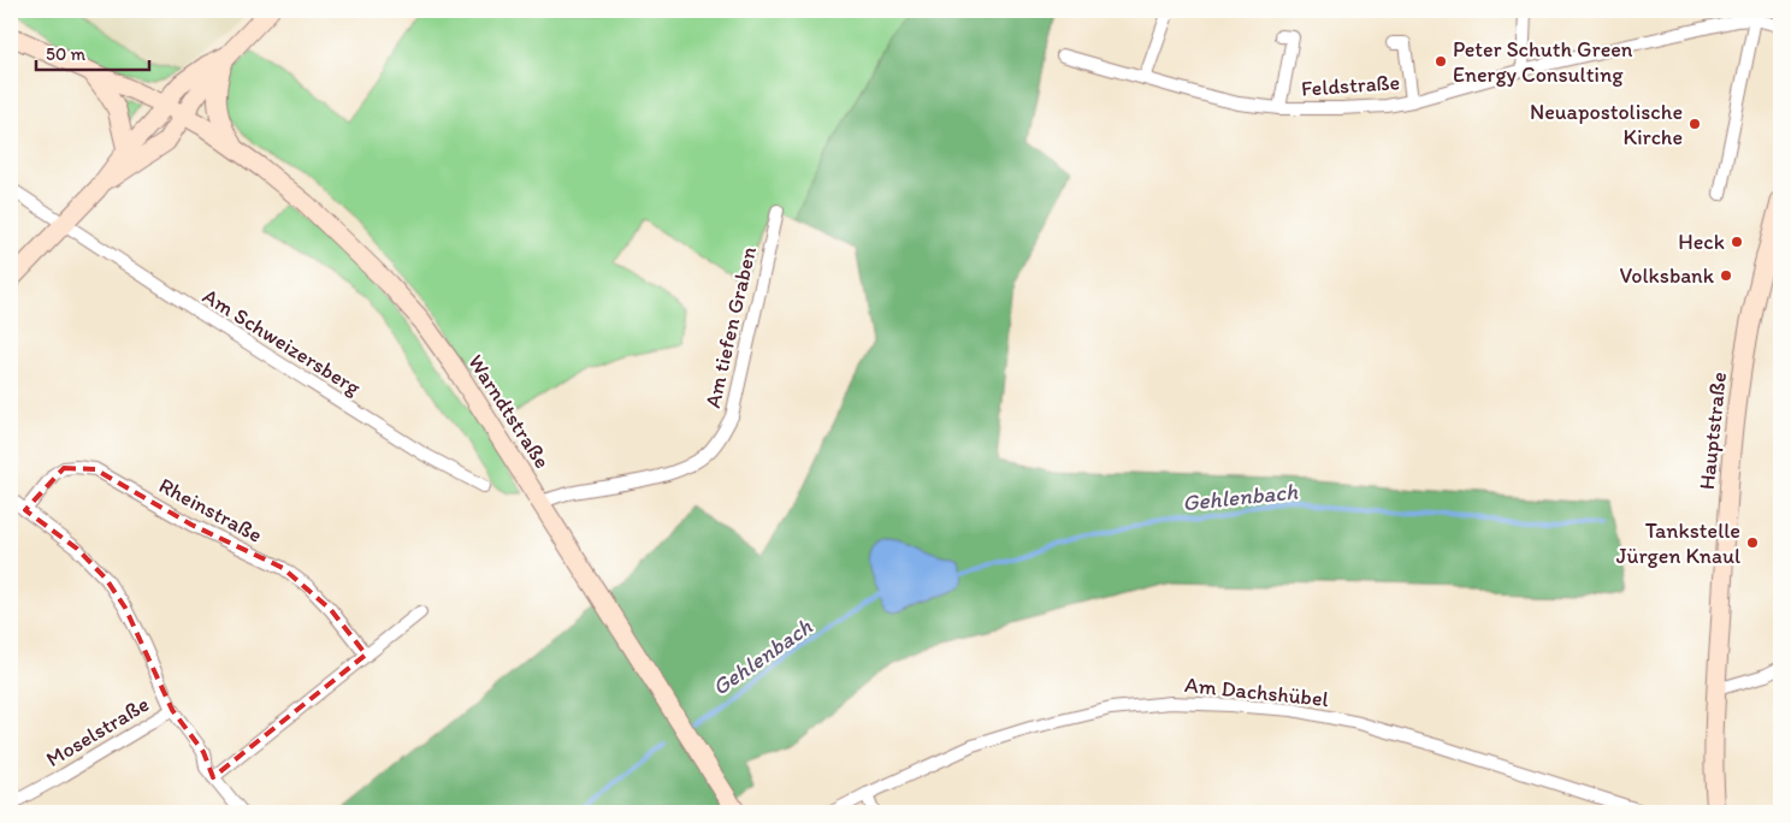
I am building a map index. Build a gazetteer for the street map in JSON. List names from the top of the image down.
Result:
{
  "streets": {
    "street": [
      "Feldstraße",
      "Am tiefen Graben",
      "Am Schweizersberg",
      "Warndtstraße",
      "Hauptstraße",
      "Rheinstraße",
      "Am Dachshübel",
      "Moselstraße"
    ]
  },
  "crossings": [
    ["Am tiefen Graben", "Warndtstraße"]
  ],
  "water": ["Gehlenbach"],
  "places": [
    "Peter Schuth Green Energy Consulting",
    "Neuapostolische Kirche",
    "Heck",
    "Volksbank",
    "Tankstelle Jürgen Knaul"
  ],
  "scale_bar": "50 m"
}
